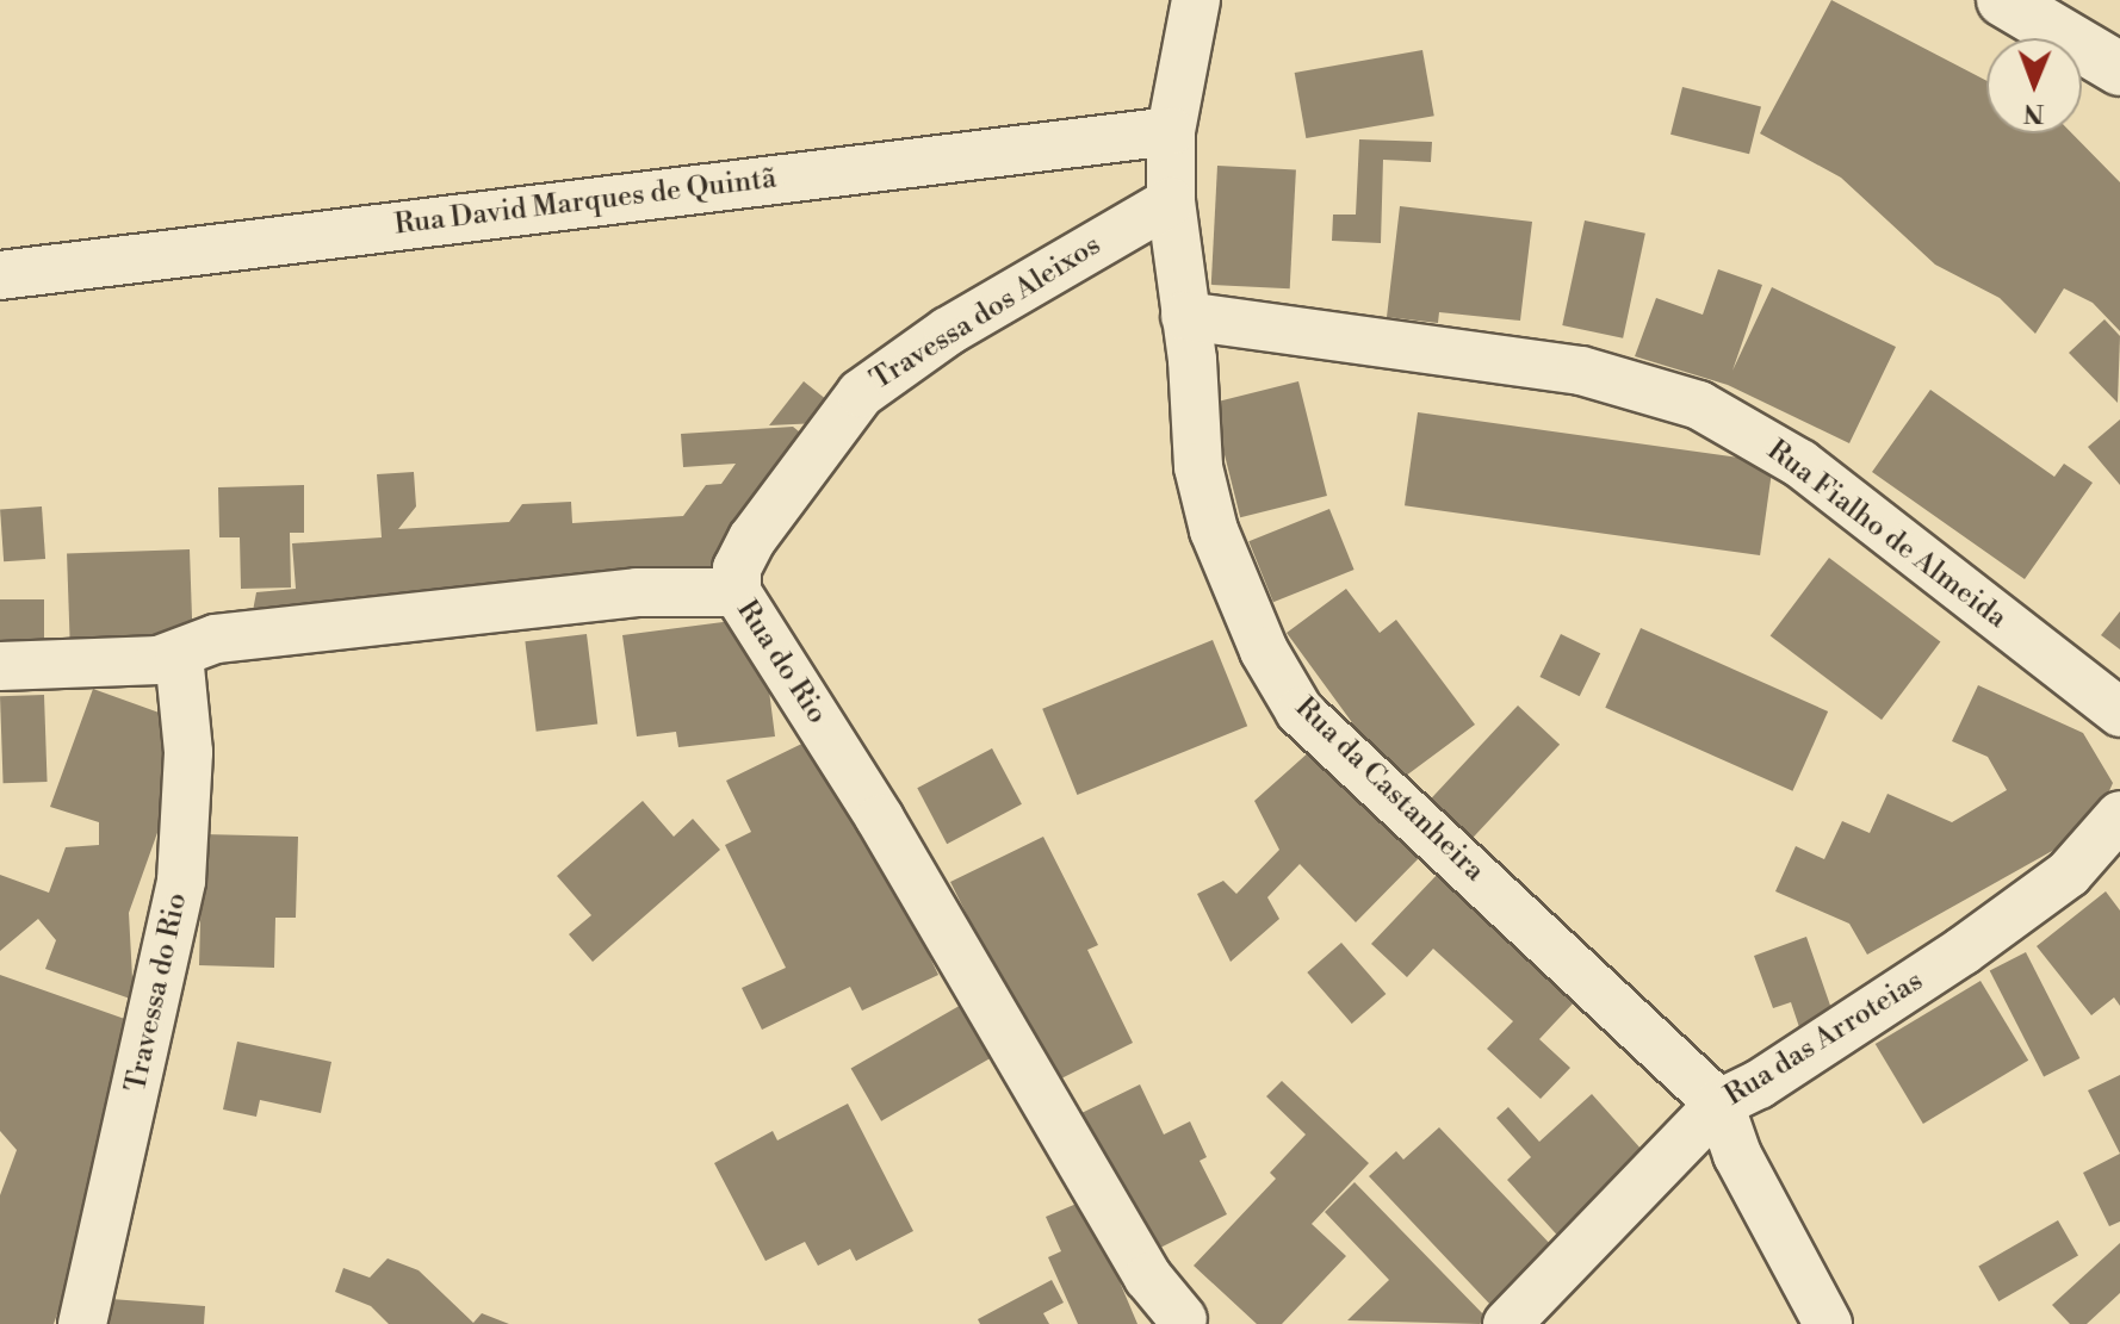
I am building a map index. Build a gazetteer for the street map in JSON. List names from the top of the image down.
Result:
{
  "streets": {
    "street": [
      "Rua David Marques de Quintã",
      "Travessa dos Aleixos",
      "Rua Fialho de Almeida",
      "Rua do Rio",
      "Rua da Castanheira",
      "Travessa do Rio",
      "Rua das Arroteias"
    ]
  },
  "crossings": [
    ["Rua David Marques de Quintã", "Rua da Castanheira"],
    ["Travessa dos Aleixos", "Rua do Rio"],
    ["Travessa dos Aleixos", "Rua da Castanheira"],
    ["Rua Fialho de Almeida", "Rua da Castanheira"],
    ["Rua do Rio", "Travessa do Rio"],
    ["Rua da Castanheira", "Rua das Arroteias"]
  ],
  "north": "bottom"
}
